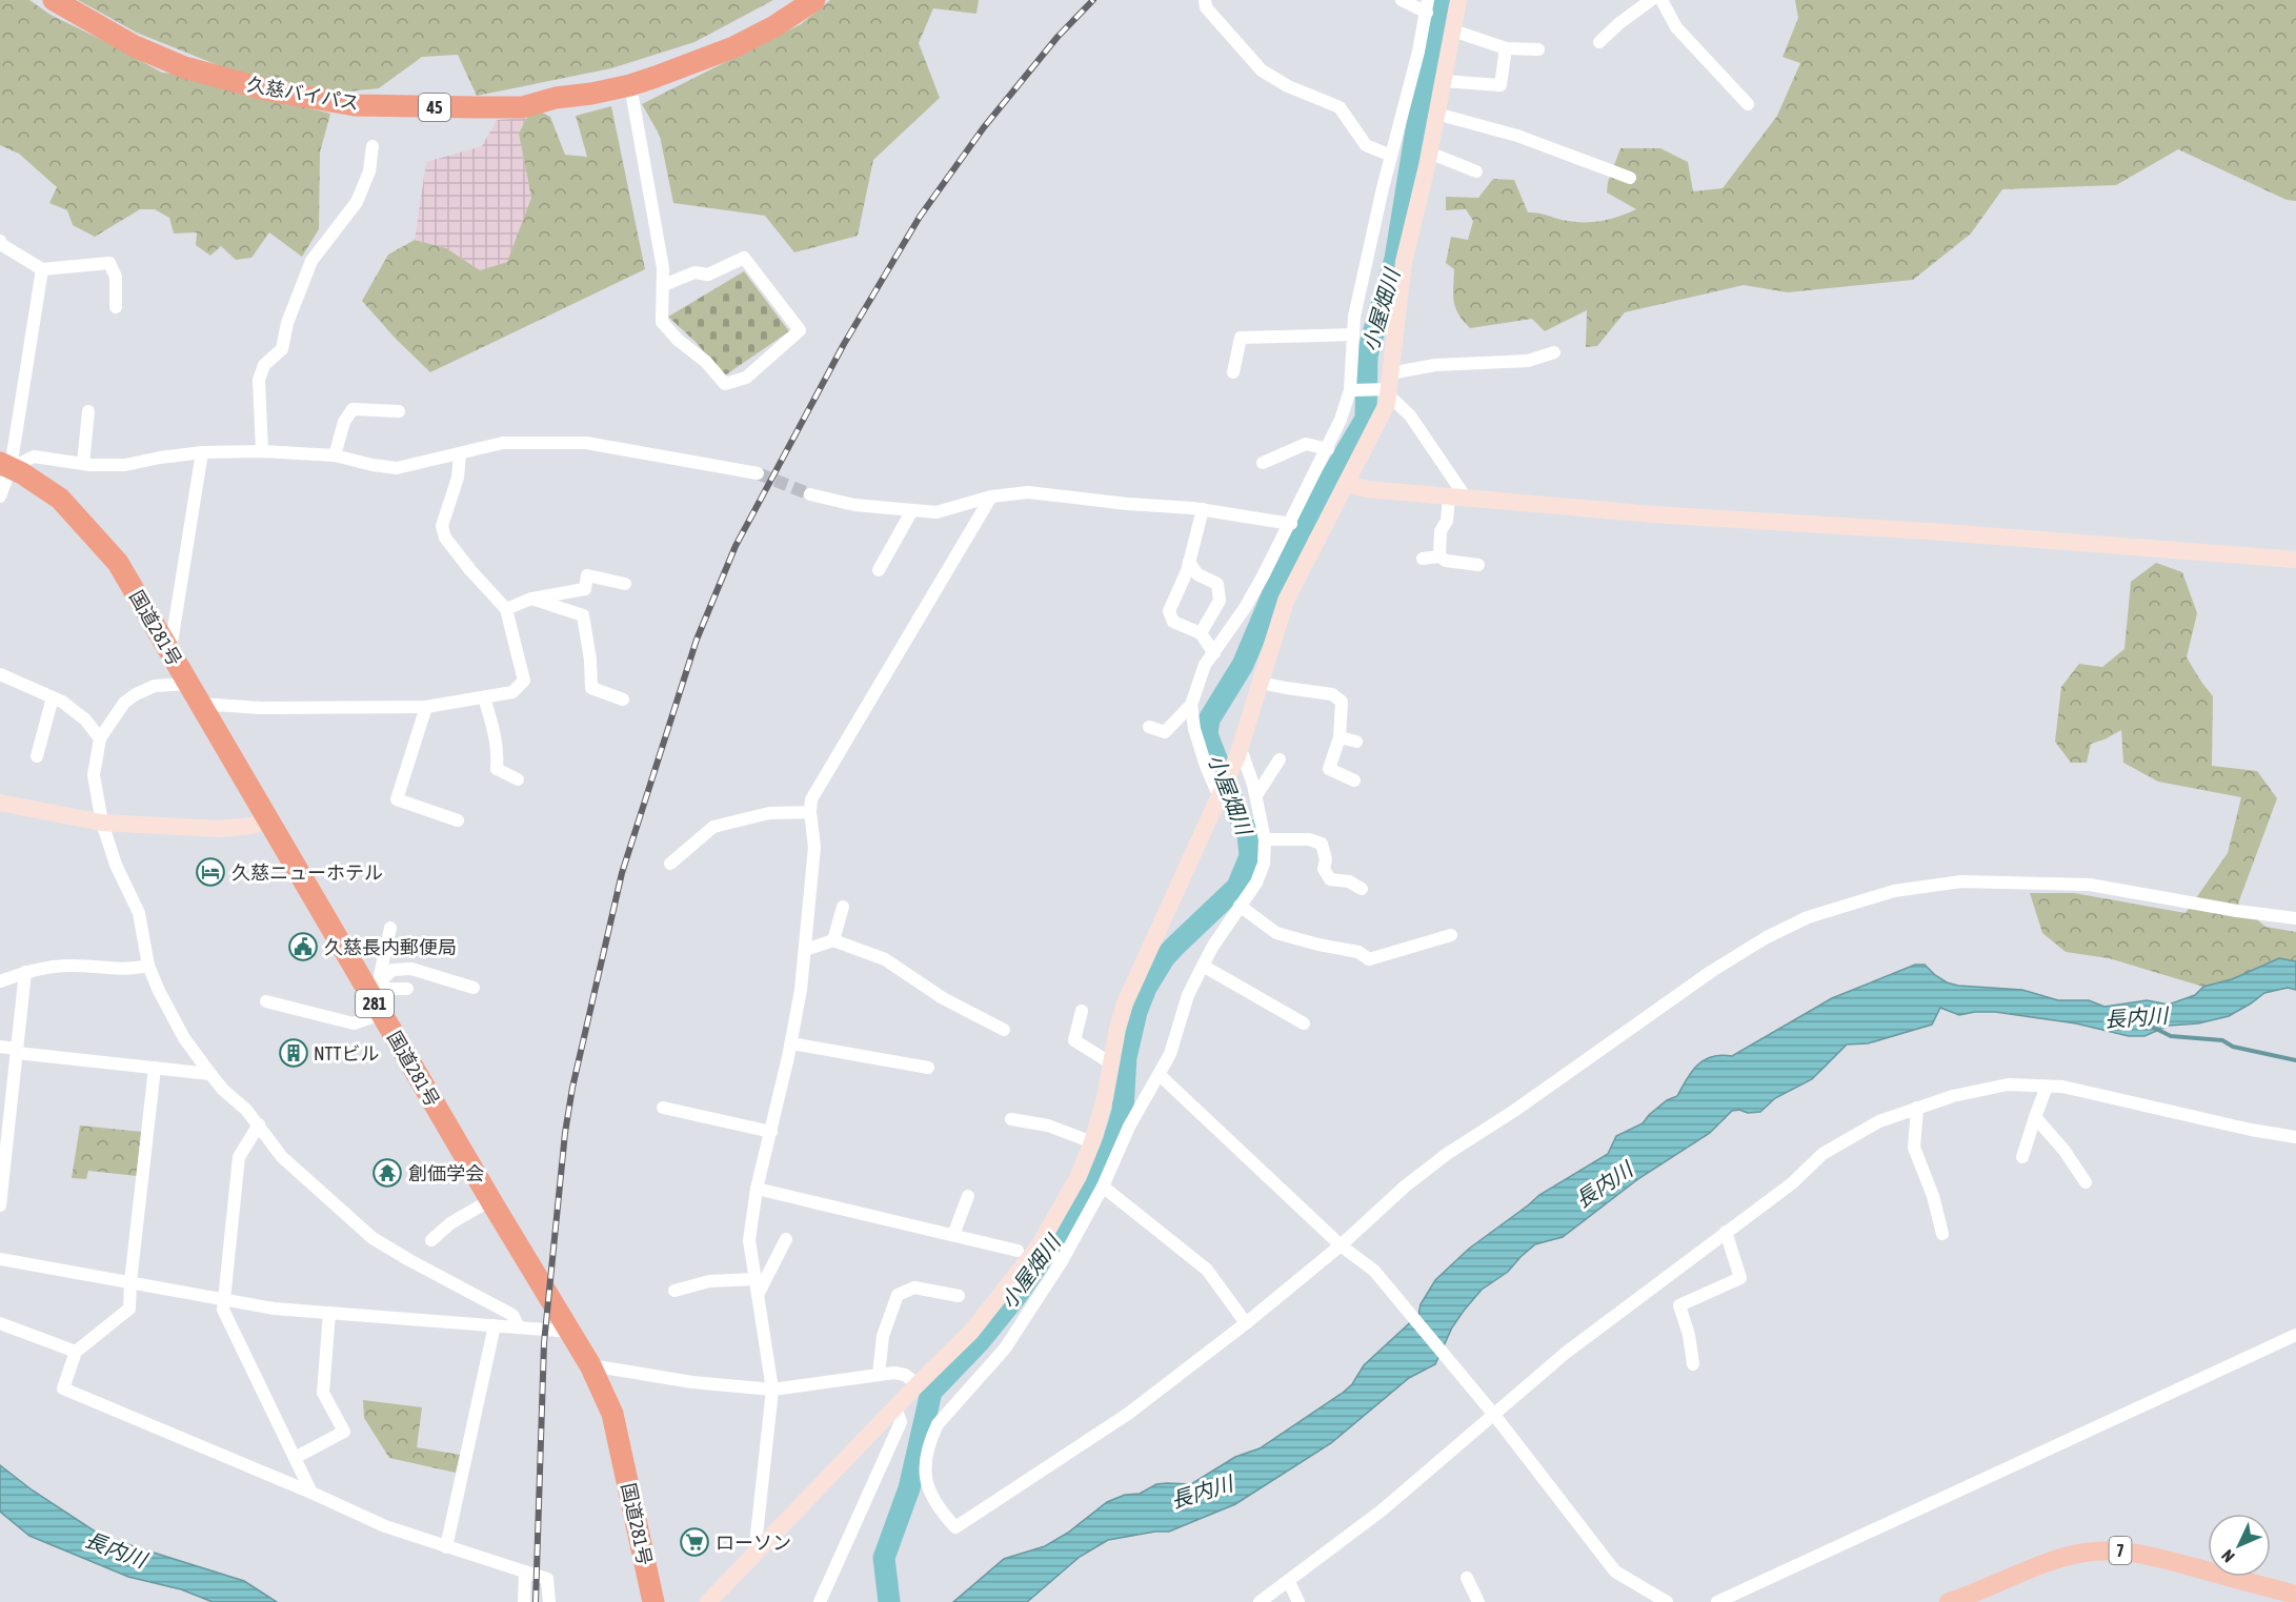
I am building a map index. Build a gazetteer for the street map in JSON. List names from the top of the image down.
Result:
{
  "streets": {
    "highway": [
      "久慈バイパス",
      "45",
      "国道281号",
      "281"
    ],
    "main road": ["7"]
  },
  "water": ["小屋畑川", "長内川"],
  "places": {
    "hotel": ["久慈ニューホテル"],
    "public building": ["久慈長内郵便局"],
    "building": ["NTTビル"],
    "temple": ["創価学会"],
    "supermarket": ["ローソン"]
  },
  "north": "bottom left"
}
